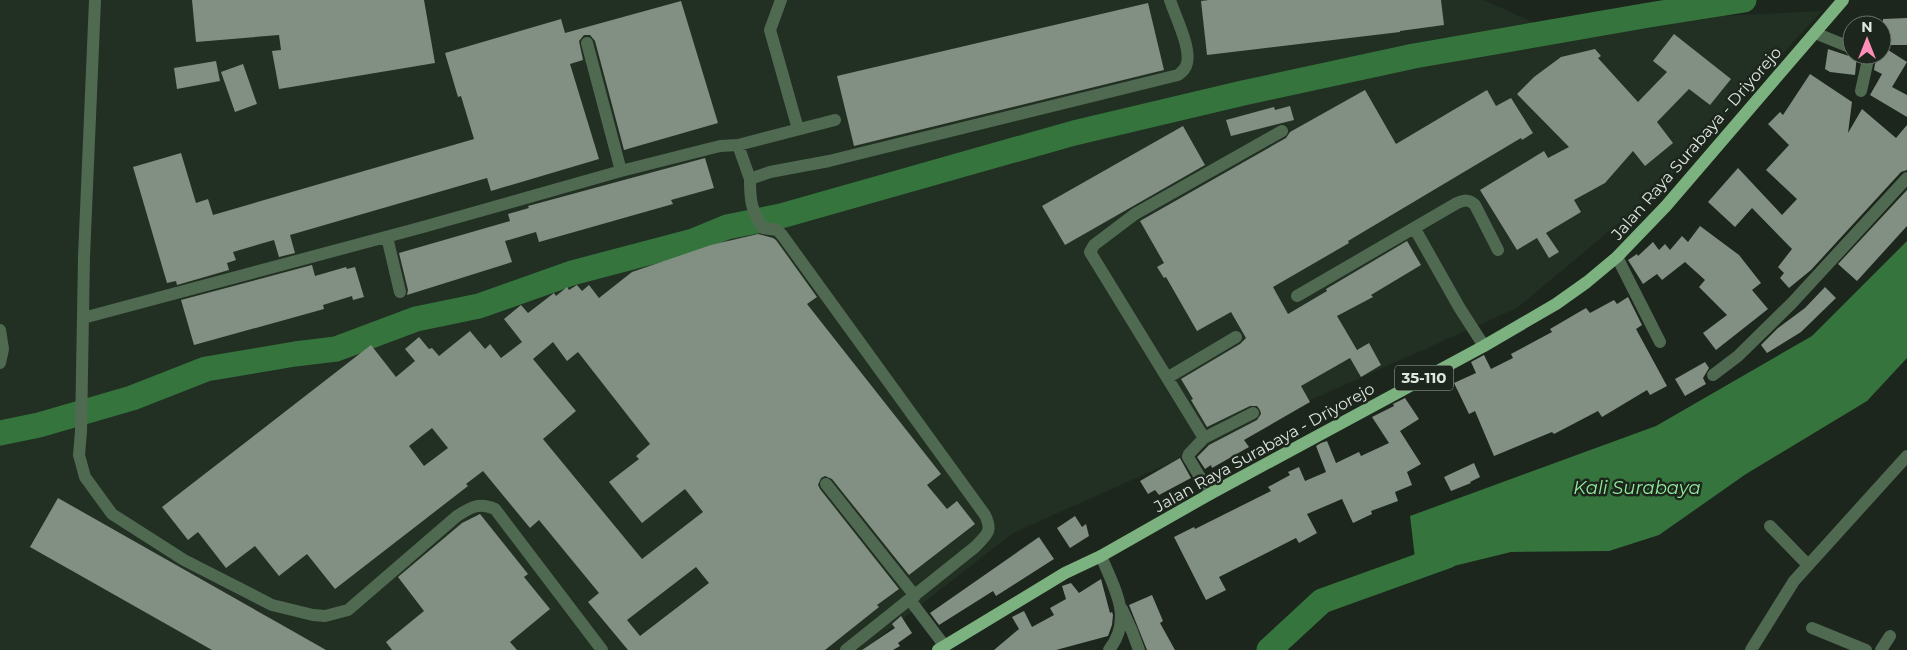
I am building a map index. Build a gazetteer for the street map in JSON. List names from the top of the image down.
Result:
{
  "streets": {
    "main road": ["Jalan Raya Surabaya - Driyorejo", "35-110"]
  },
  "water": ["Kali Surabaya"],
  "north": "top"
}
